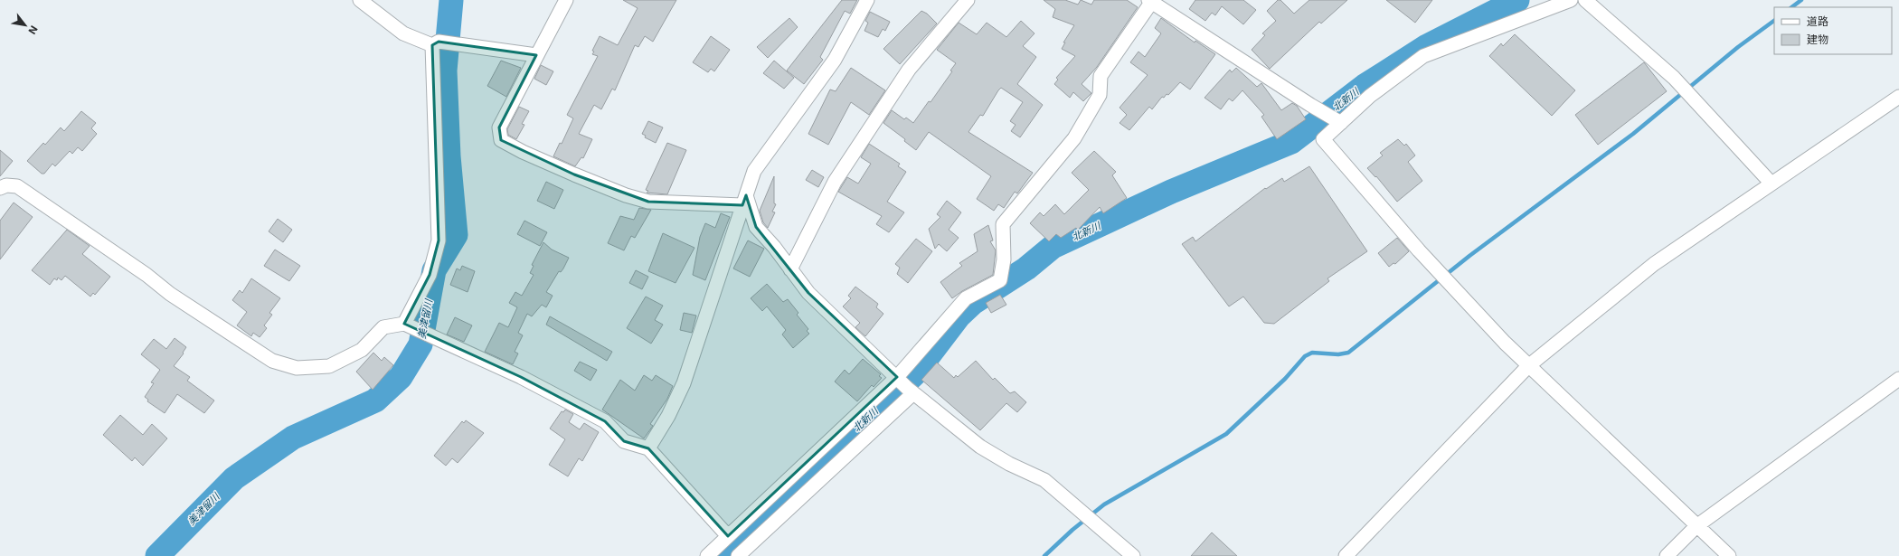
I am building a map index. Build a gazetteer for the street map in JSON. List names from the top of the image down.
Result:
{
  "water": ["北新川", "美津留川"],
  "legend": ["道路", "建物"],
  "north": "bottom right"
}
